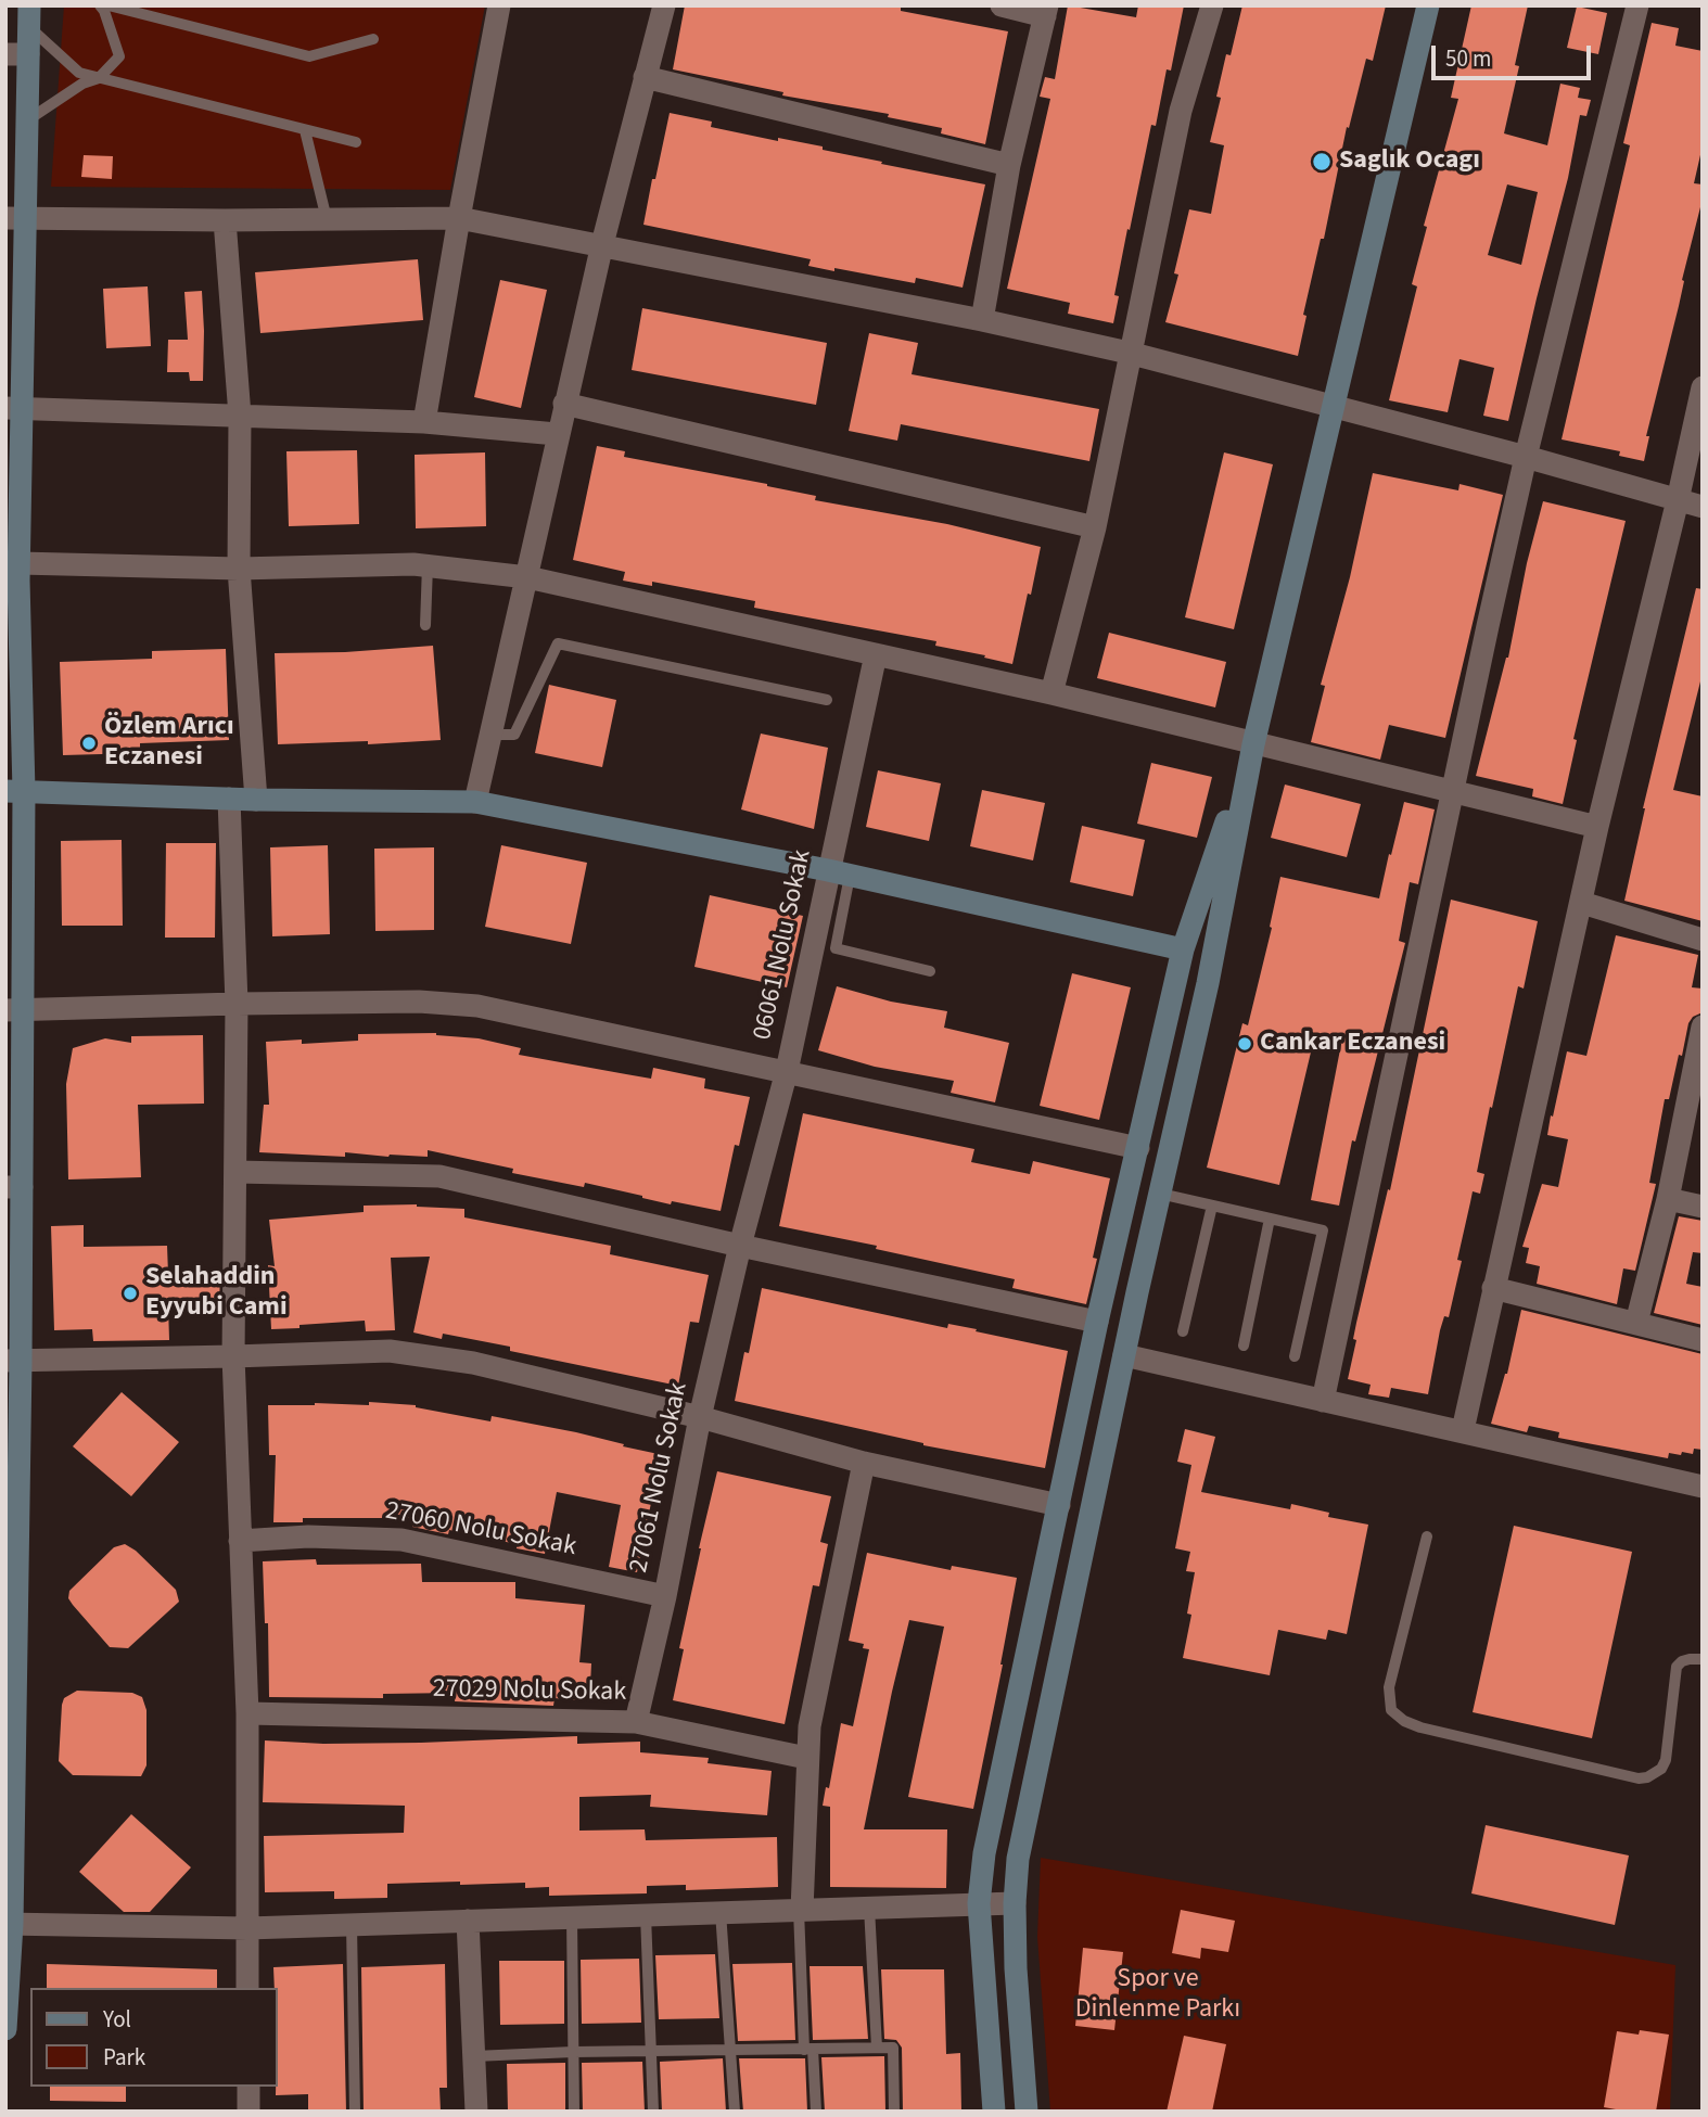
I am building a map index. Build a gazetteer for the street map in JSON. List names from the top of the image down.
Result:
{
  "streets": {
    "street": [
      "06061 Nolu Sokak",
      "27061 Nolu Sokak",
      "27060 Nolu Sokak",
      "27029 Nolu Sokak"
    ]
  },
  "crossings": [
    ["06061 Nolu Sokak", "27061 Nolu Sokak"],
    ["27061 Nolu Sokak", "27060 Nolu Sokak"],
    ["27061 Nolu Sokak", "27029 Nolu Sokak"]
  ],
  "parks": ["Spor ve Dinlenme Parkı"],
  "places": [
    "Saglık Ocagı",
    "Özlem Arıcı Eczanesi",
    "Cankar Eczanesi",
    "Selahaddin Eyyubi Cami"
  ],
  "legend": ["Yol", "Park"],
  "scale_bar": "50 m"
}
